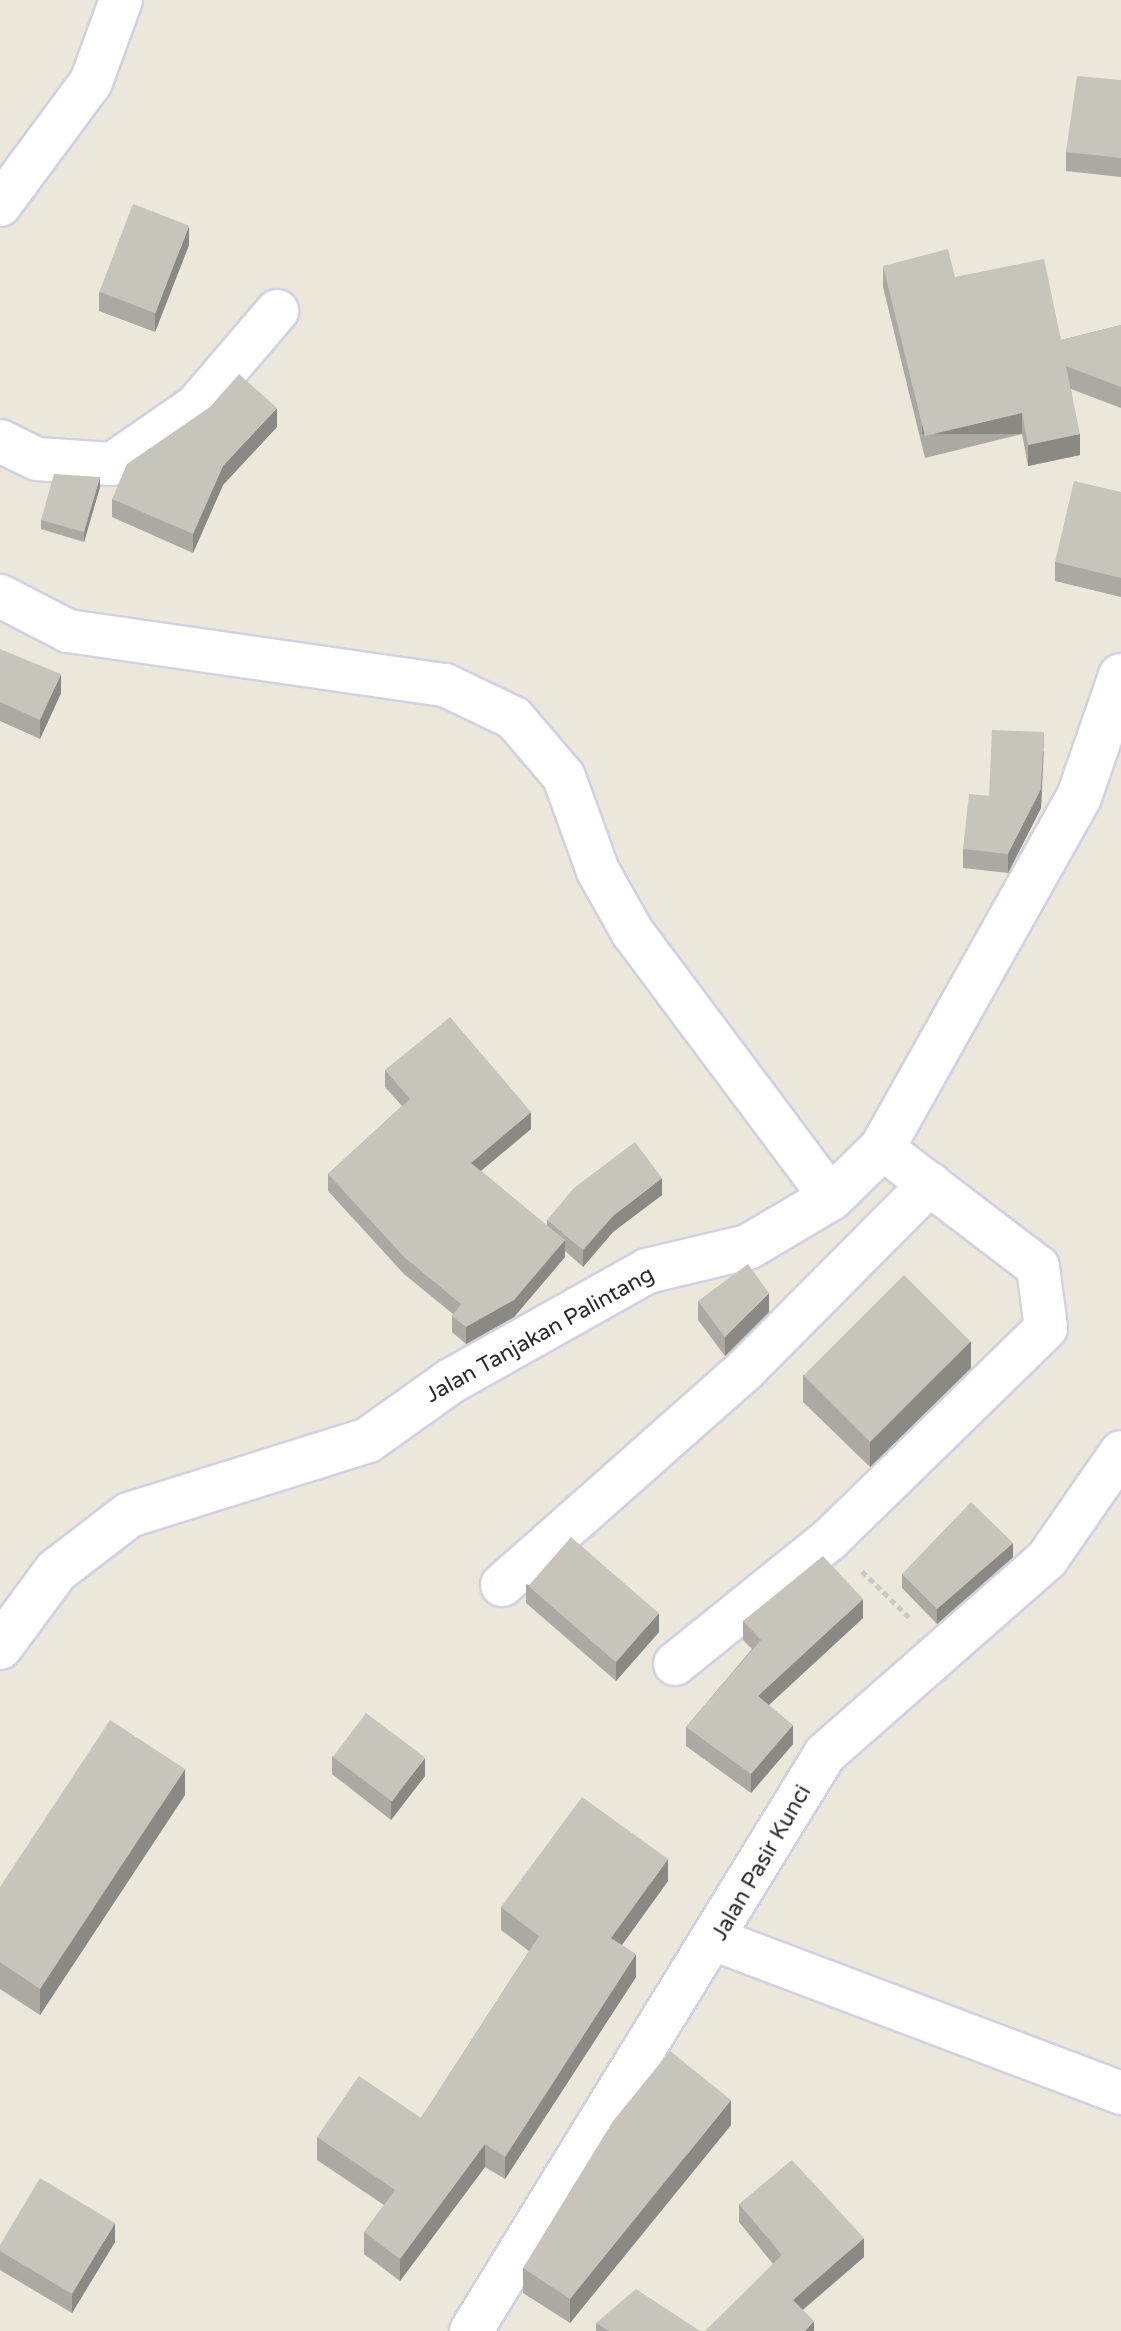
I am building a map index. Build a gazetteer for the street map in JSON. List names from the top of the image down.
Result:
{
  "streets": {
    "street": ["Jalan Tanjakan Palintang", "Jalan Pasir Kunci"]
  }
}
